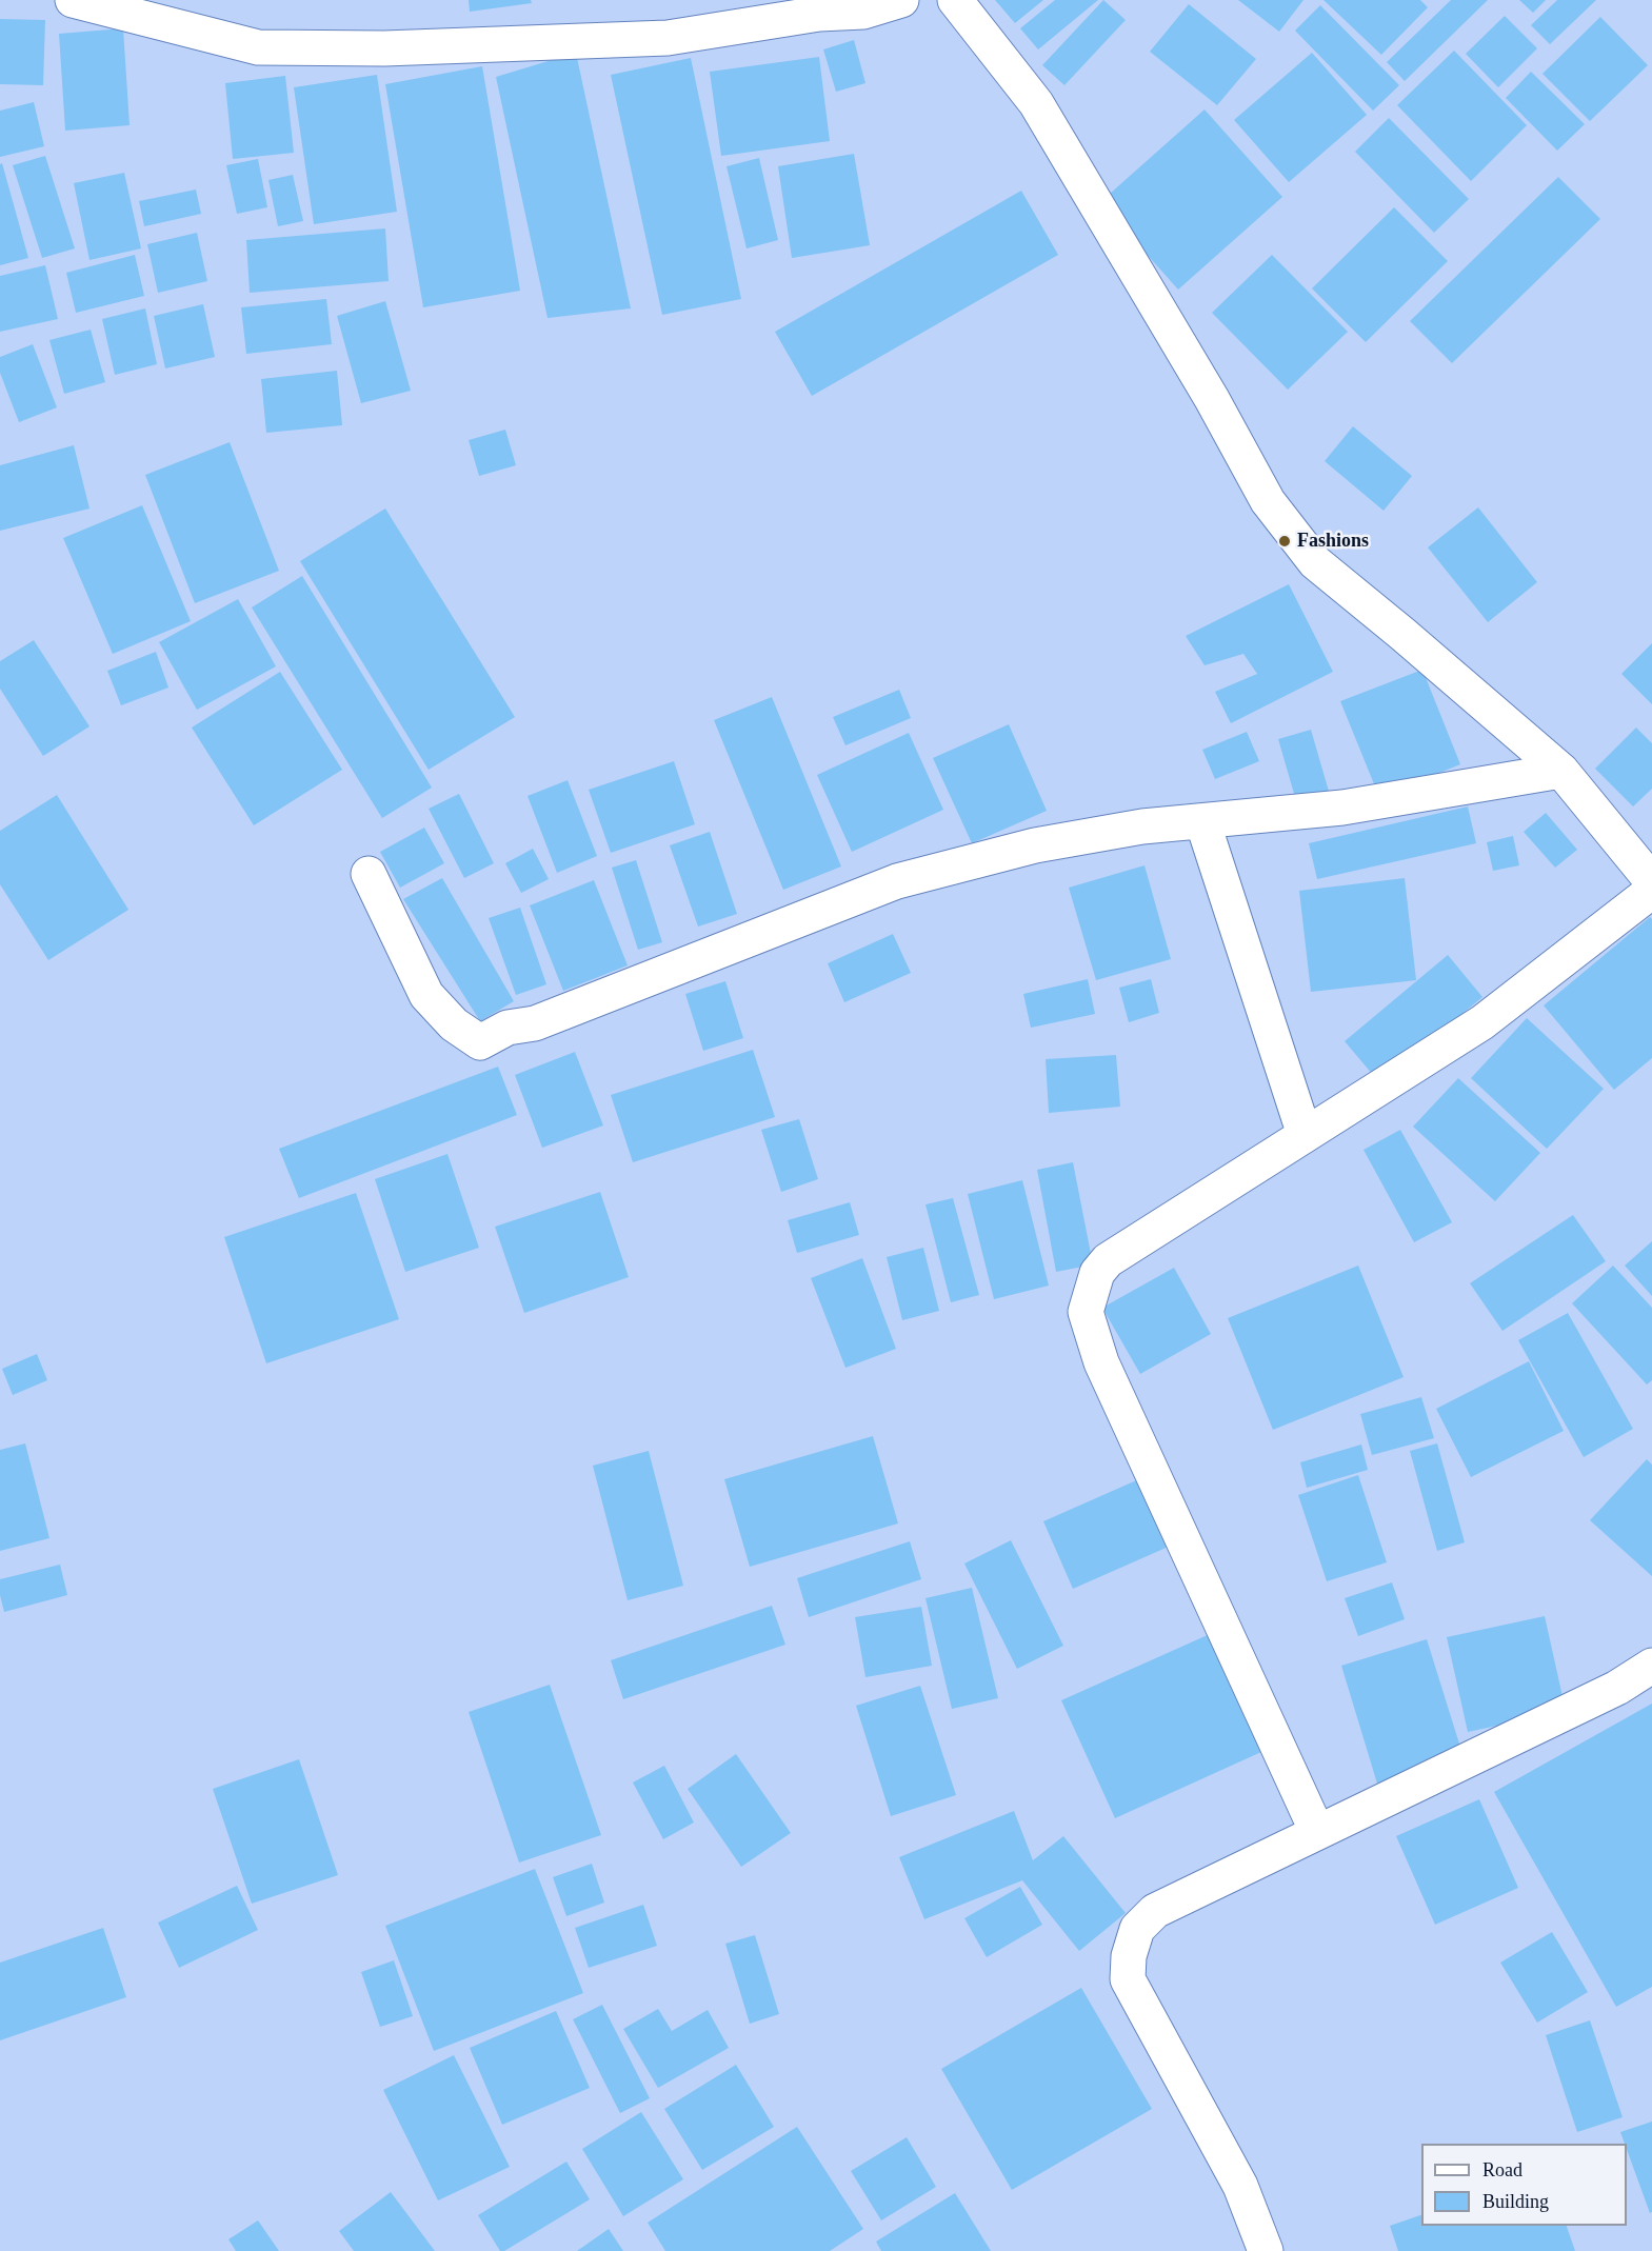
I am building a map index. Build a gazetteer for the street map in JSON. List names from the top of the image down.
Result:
{
  "places": ["Fashions"],
  "legend": ["Road", "Building"]
}
